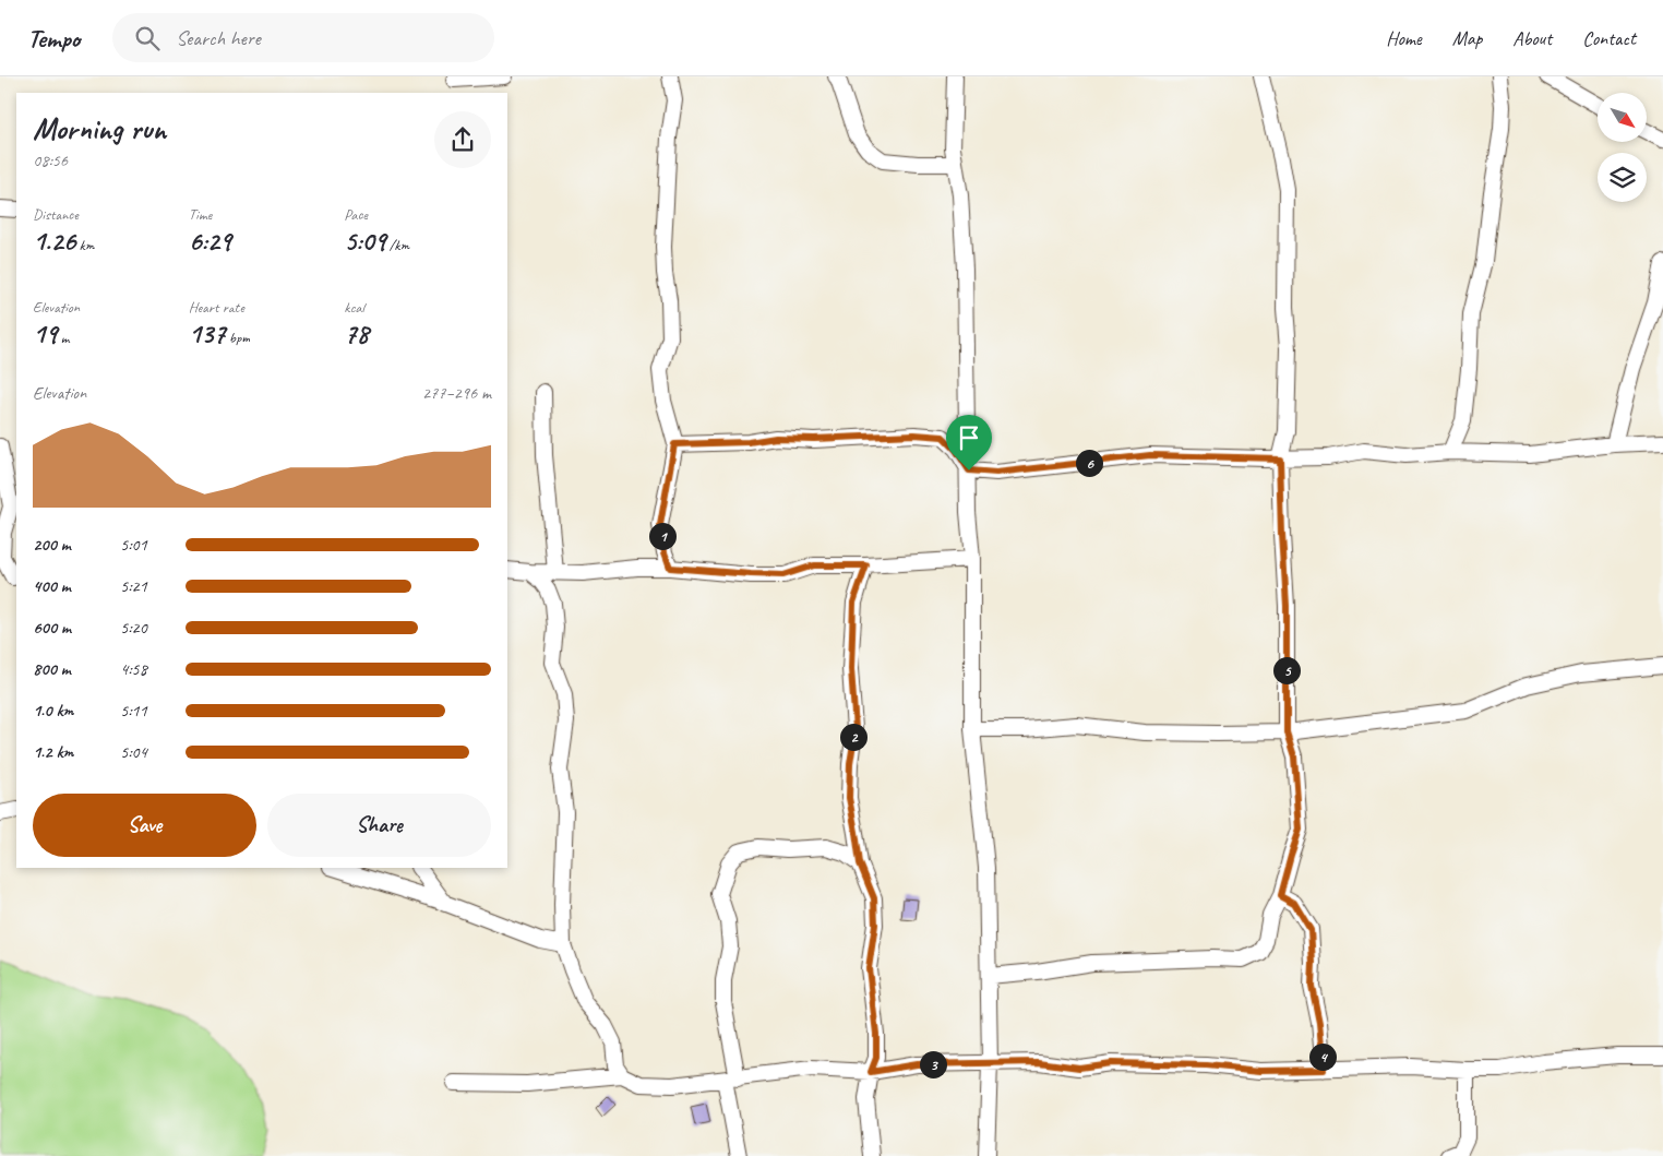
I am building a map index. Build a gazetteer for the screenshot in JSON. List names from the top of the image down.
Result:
{
  "north": "bottom right",
  "page": {
    "header": "Tempo",
    "search": "Search here",
    "nav": [
      "Home",
      "Map",
      "About",
      "Contact"
    ],
    "heading": ["Morning run", "08:56"],
    "stats": [
      ["Distance", "1.26 km"],
      ["Time", "6:29"],
      ["Pace", "5:09 /km"],
      ["Elevation", "19 m"],
      ["Heart rate", "137 bpm"],
      ["kcal", "78"]
    ],
    "chart": ["Elevation", "277–296 m"],
    "pins": [
      "6",
      "1",
      "5",
      "2",
      "4",
      "3"
    ],
    "list": [
      {
        "name": "200 m",
        "note": "5:01"
      },
      {
        "name": "400 m",
        "note": "5:21"
      },
      {
        "name": "600 m",
        "note": "5:20"
      },
      {
        "name": "800 m",
        "note": "4:58"
      },
      {
        "name": "1.0 km",
        "note": "5:11"
      },
      {
        "name": "1.2 km",
        "note": "5:04"
      }
    ],
    "buttons": ["Save", "Share"]
  }
}
